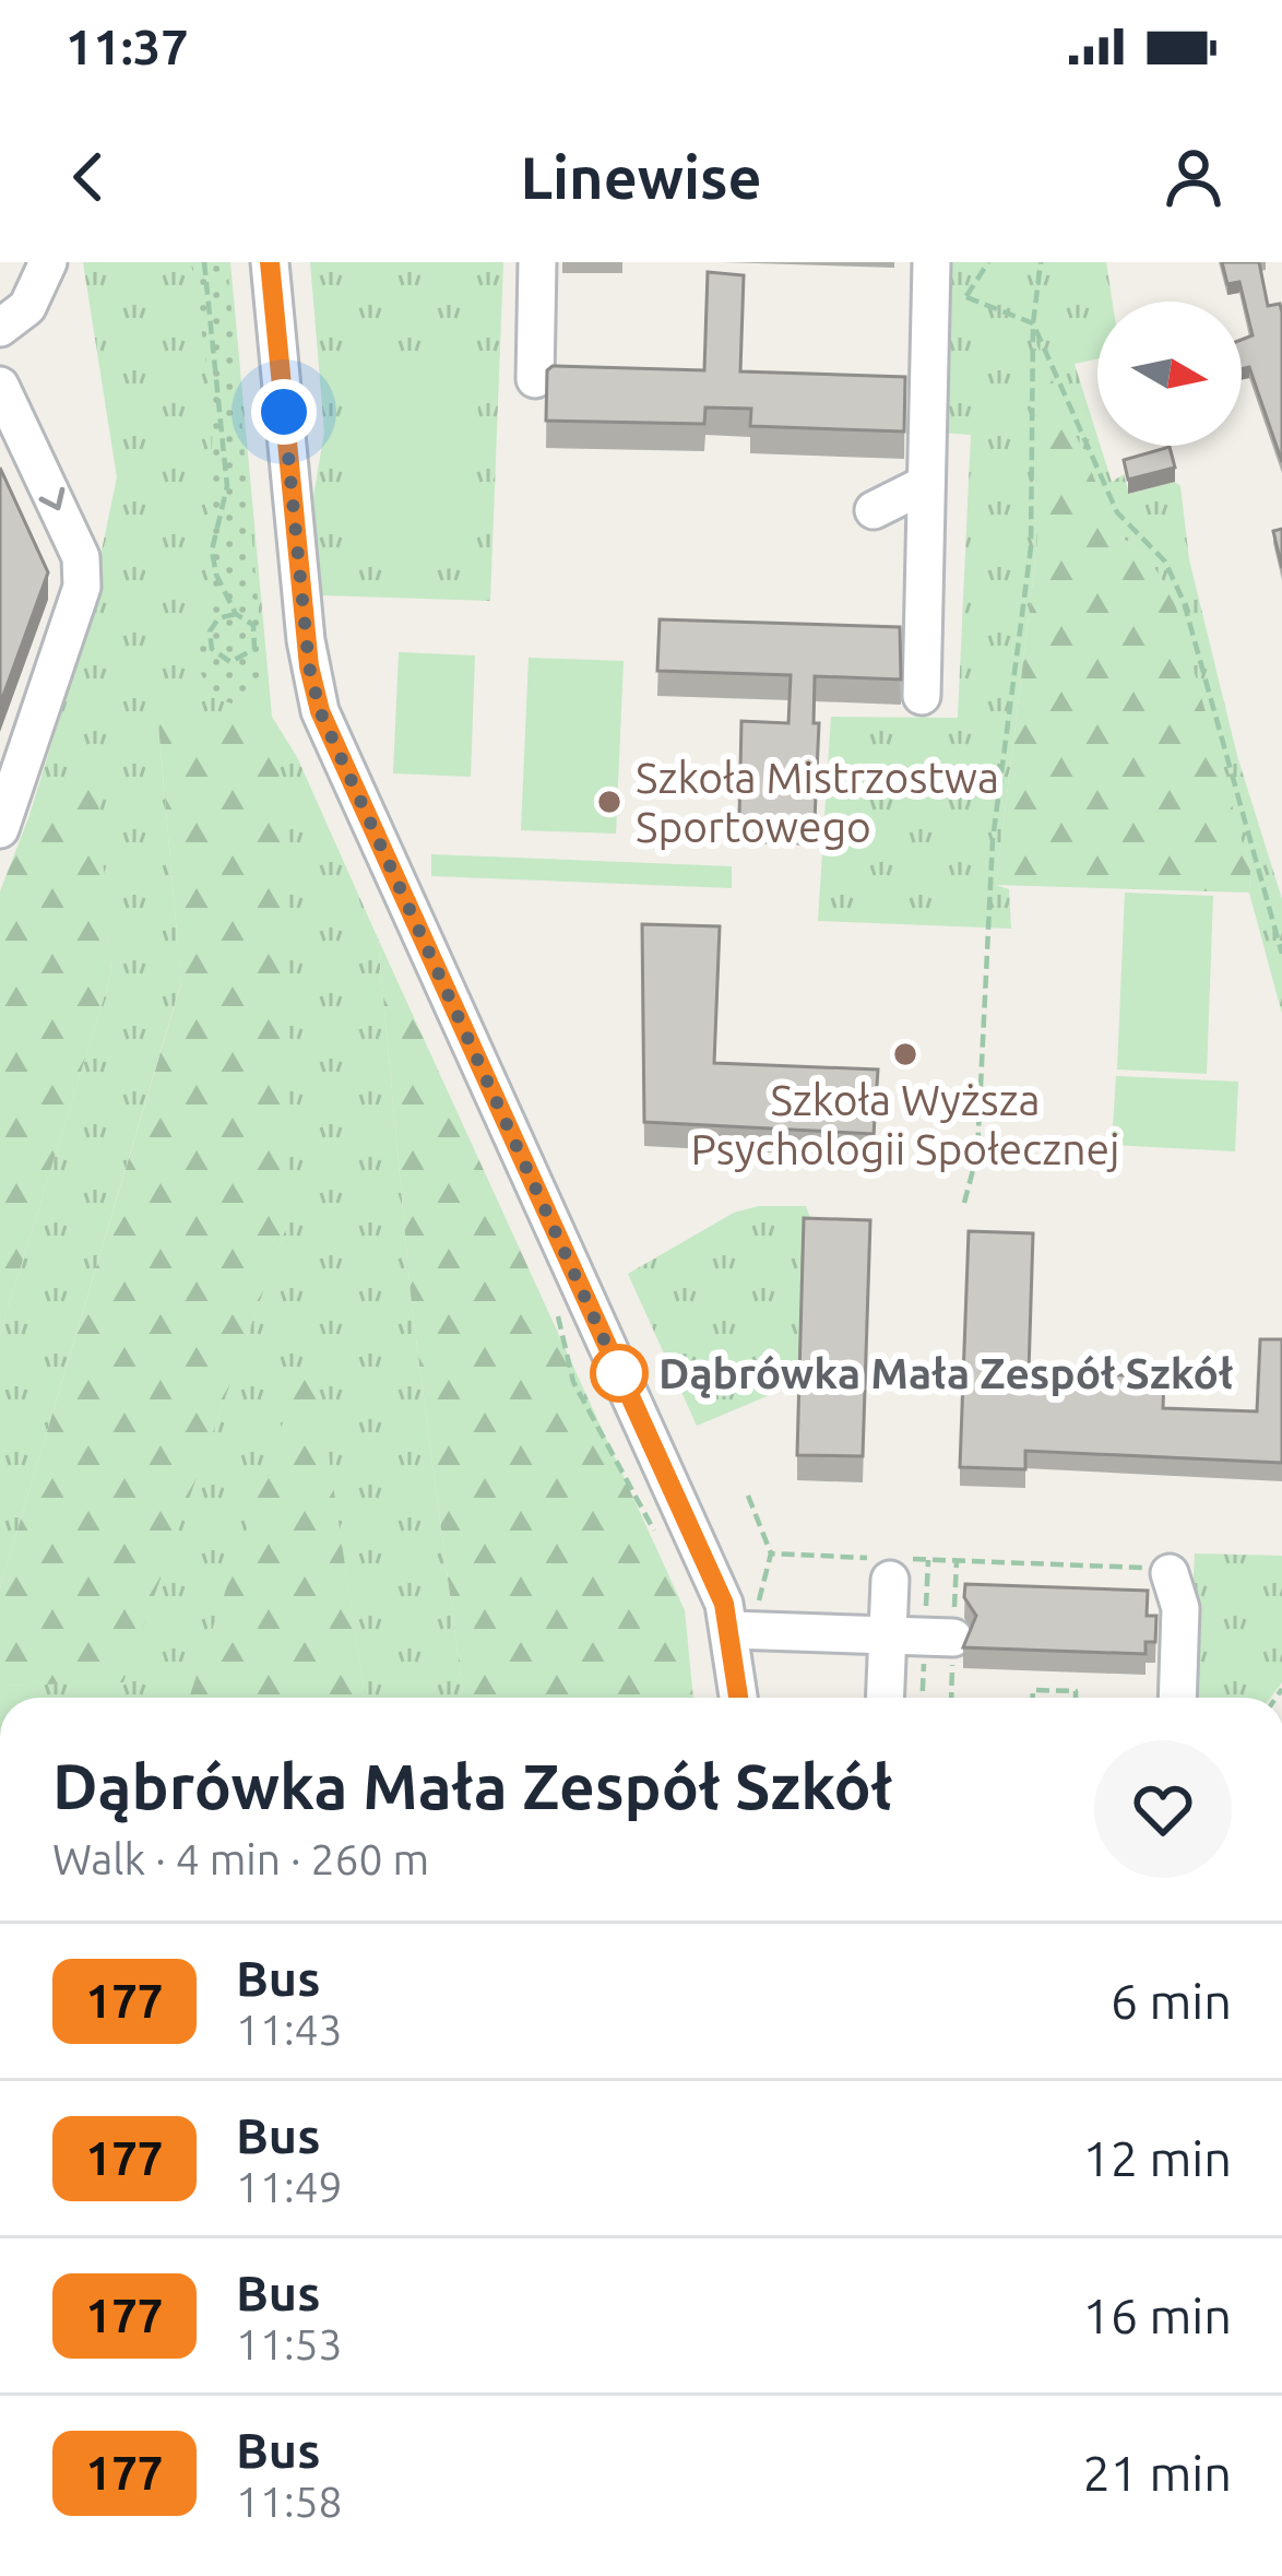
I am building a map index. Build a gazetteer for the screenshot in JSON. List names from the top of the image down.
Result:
{
  "places": ["Szkoła Mistrzostwa Sportowego", "Szkoła Wyższa Psychologii Społecznej", "Dąbrówka Mała Zespół Szkół"],
  "lines": ["bus line 177"],
  "north": "right",
  "page": {
    "status": "11:37",
    "header": "Linewise",
    "heading": ["Dąbrówka Mała Zespół Szkół", "Walk · 4 min · 260 m"],
    "list": [
      {
        "mark": "177",
        "name": "Bus",
        "note": "11:43",
        "value": "6 min"
      },
      {
        "mark": "177",
        "name": "Bus",
        "note": "11:49",
        "value": "12 min"
      },
      {
        "mark": "177",
        "name": "Bus",
        "note": "11:53",
        "value": "16 min"
      },
      {
        "mark": "177",
        "name": "Bus",
        "note": "11:58",
        "value": "21 min"
      }
    ]
  }
}
